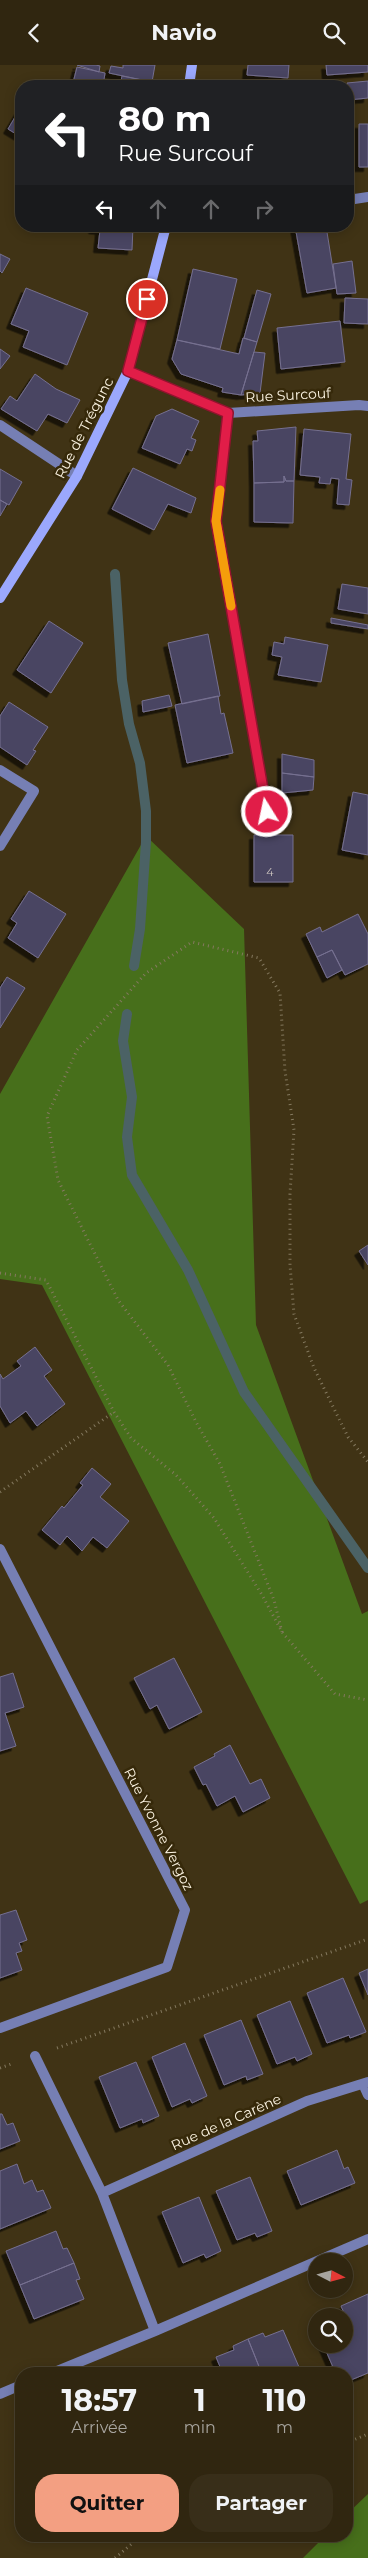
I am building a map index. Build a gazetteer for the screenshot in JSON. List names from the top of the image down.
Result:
{
  "streets": {
    "main road": ["Rue de Trégunc"],
    "street": ["Rue Surcouf", "Rue Yvonne Vergoz", "Rue de la Carène"]
  },
  "crossings": [
    ["Rue Surcouf", "Rue de Trégunc"]
  ],
  "house_numbers": ["4"],
  "north": "right",
  "page": {
    "header": "Navio",
    "turn": ["80 m", "Rue Surcouf"],
    "eta": [
      "18:57",
      "Arrivée",
      "1",
      "min",
      "110",
      "m"
    ],
    "buttons": ["Quitter", "Partager"]
  }
}
